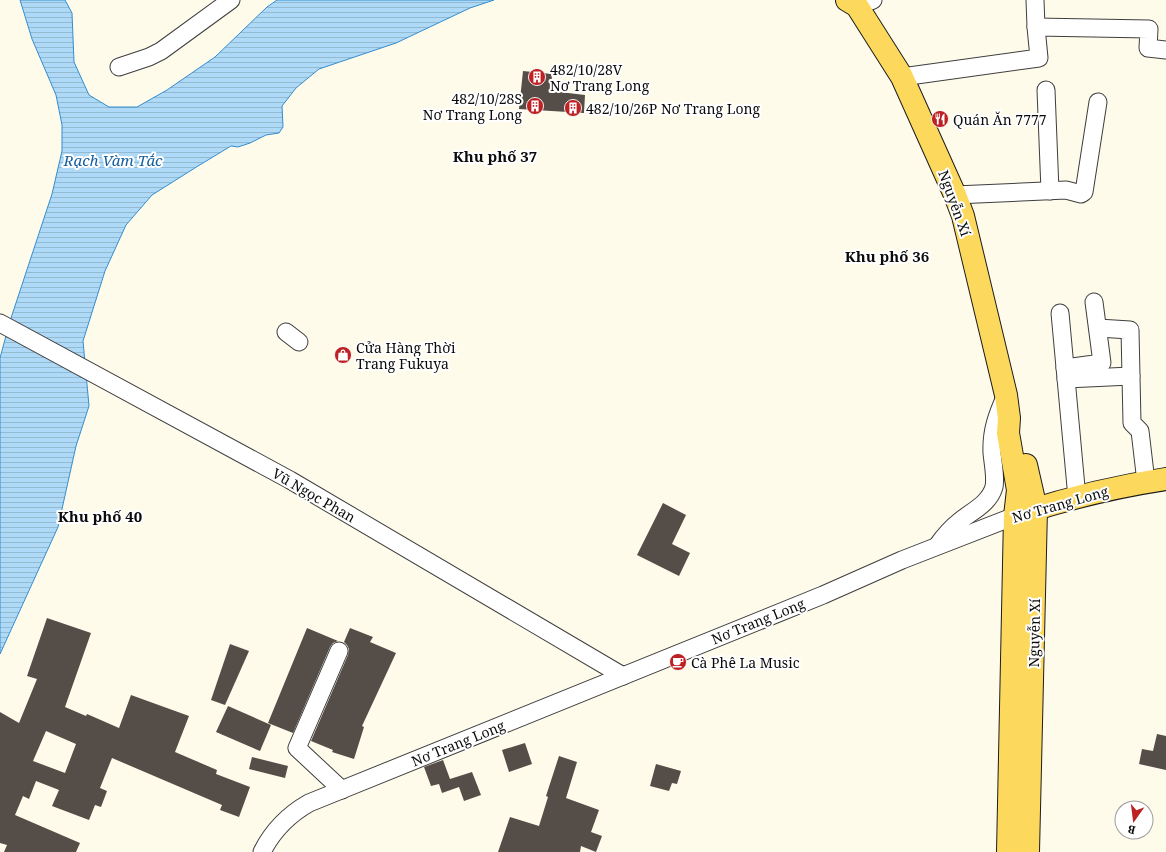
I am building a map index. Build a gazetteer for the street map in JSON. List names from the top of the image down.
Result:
{
  "streets": {
    "main road": ["Nguyễn Xí", "Nơ Trang Long"],
    "street": ["Vũ Ngọc Phan"]
  },
  "crossings": [
    ["Nguyễn Xí", "Nơ Trang Long"],
    ["Vũ Ngọc Phan", "Nơ Trang Long"]
  ],
  "districts": ["Khu phố 37", "Khu phố 36", "Khu phố 40"],
  "water": ["Rạch Vàm Tắc"],
  "places": {
    "building": ["482/10/28V Nơ Trang Long", "482/10/28S Nơ Trang Long", "482/10/26P Nơ Trang Long"],
    "restaurant": ["Quán Ăn 7777"],
    "shop": ["Cửa Hàng Thời Trang Fukuya"],
    "cafe": ["Cà Phê La Music"]
  },
  "north": "bottom"
}
